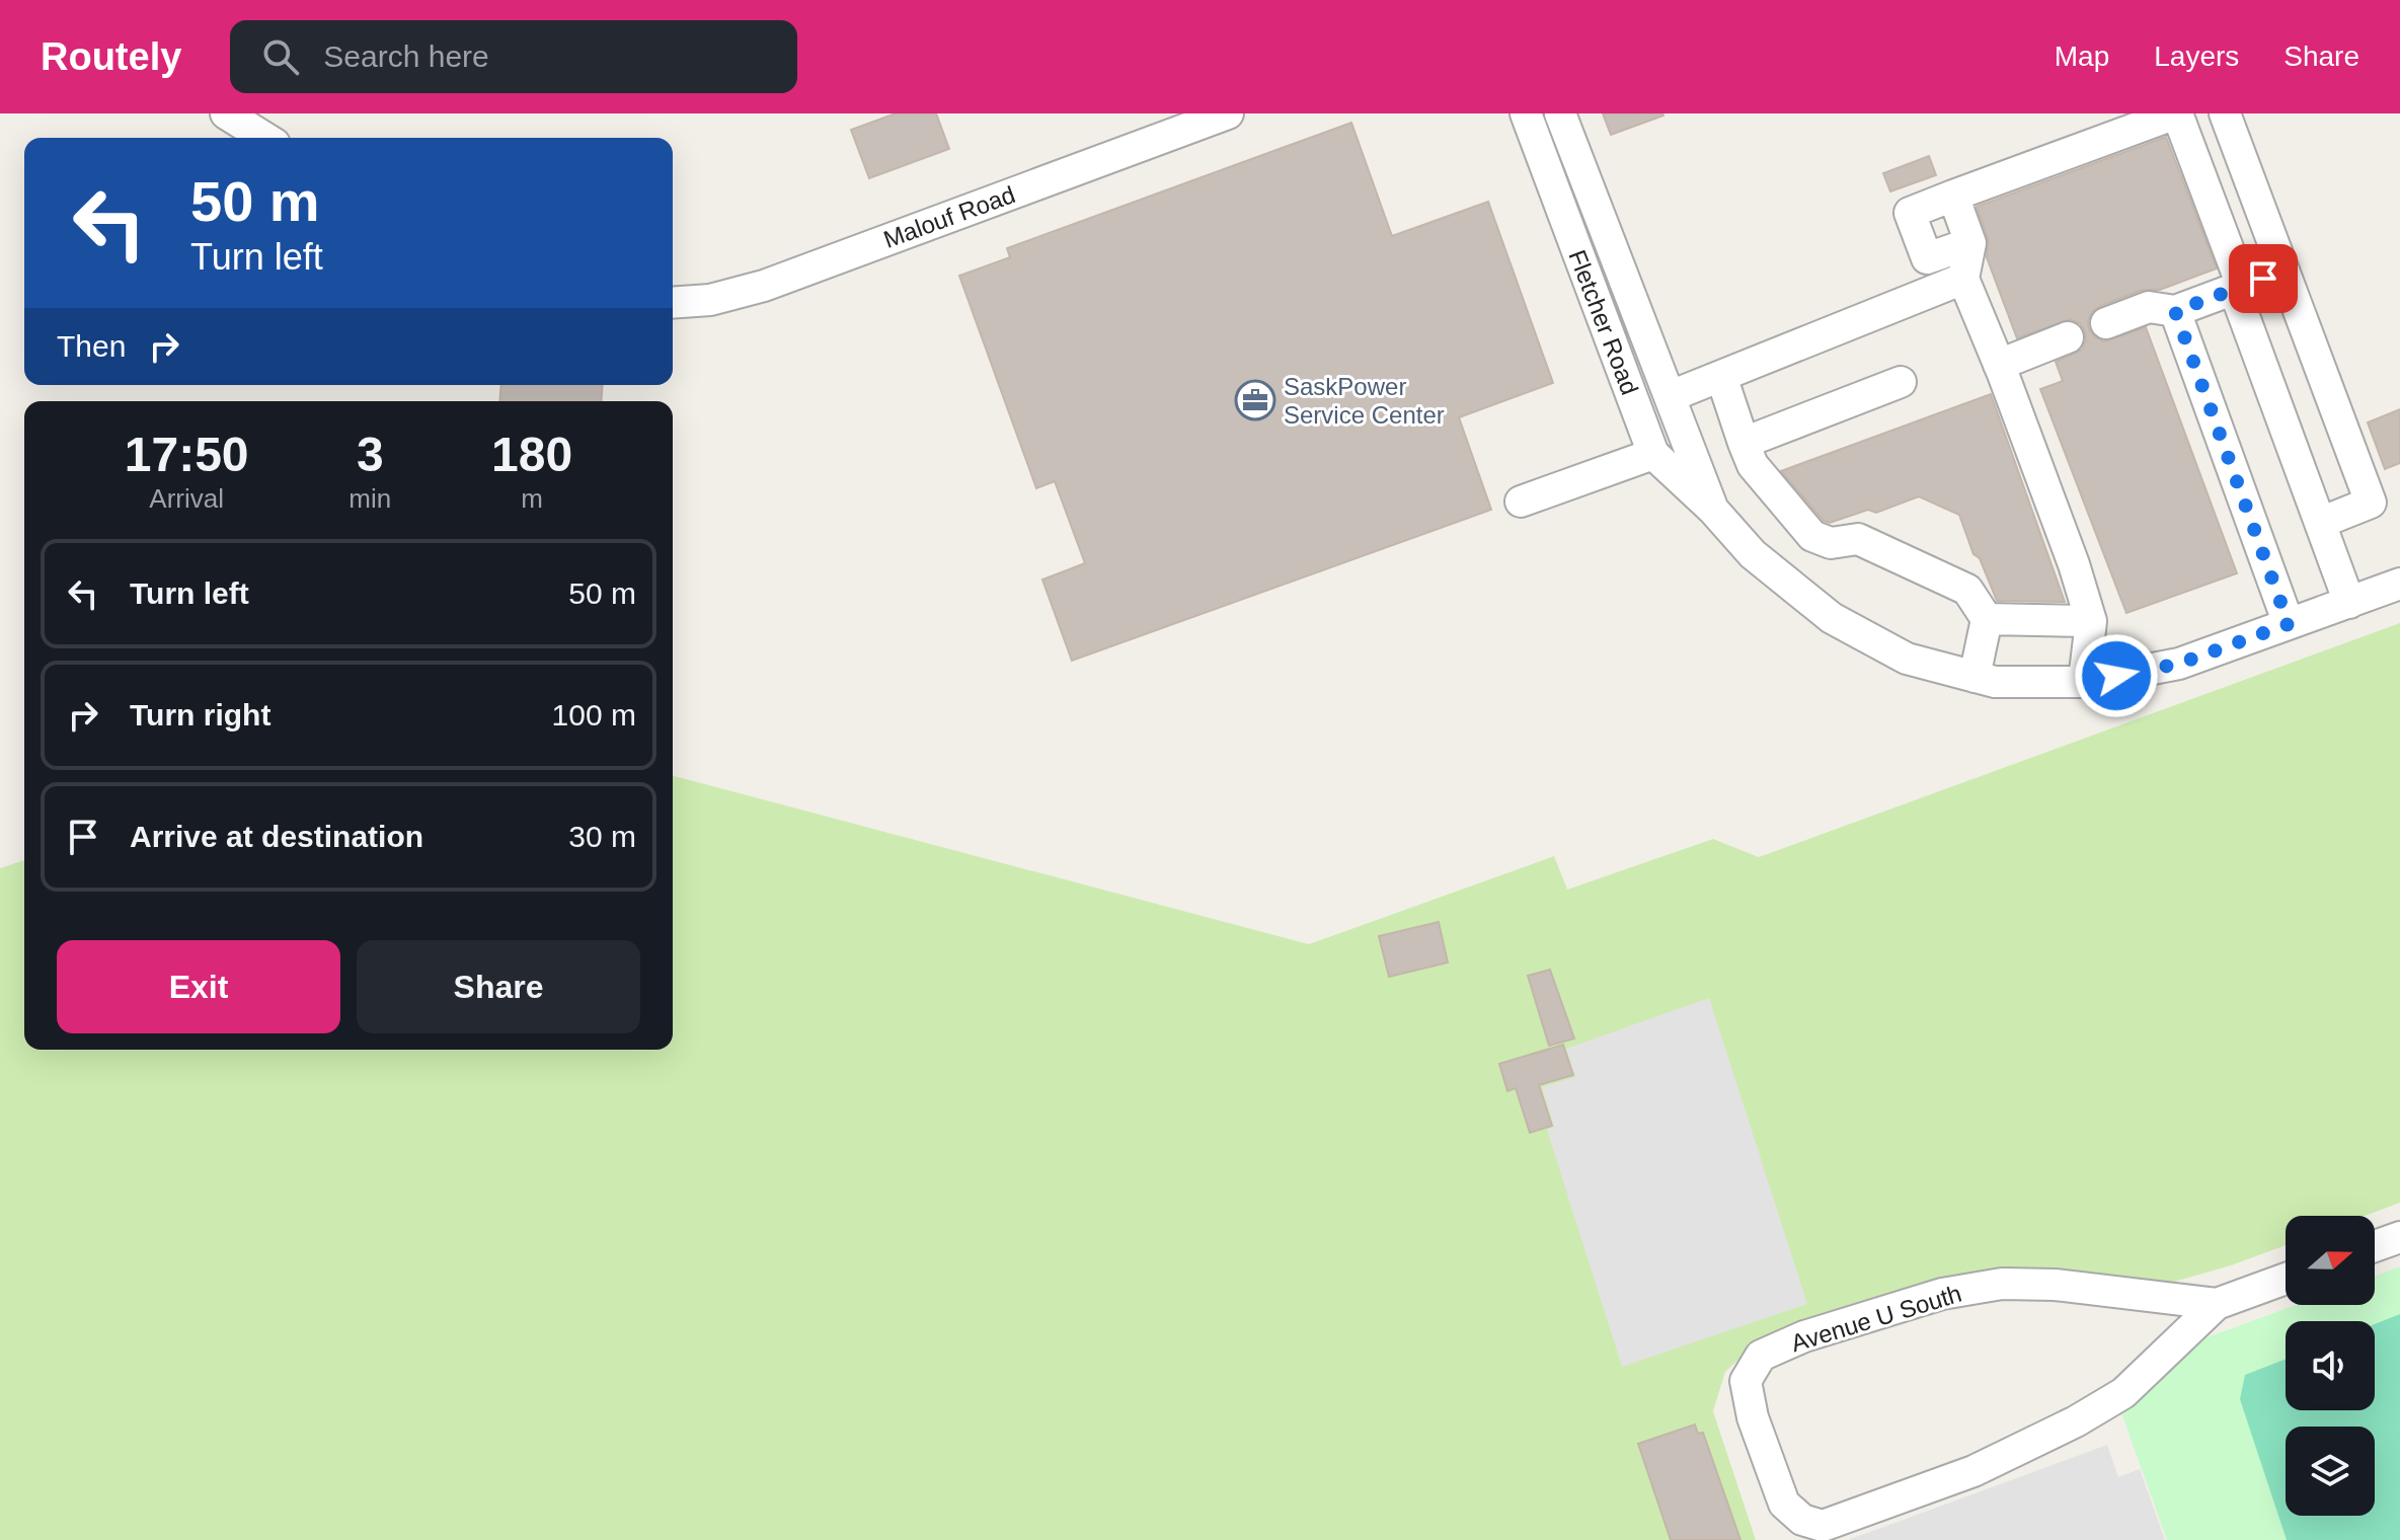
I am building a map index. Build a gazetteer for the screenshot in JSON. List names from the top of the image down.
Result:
{
  "streets": {
    "street": ["Malouf Road", "Fletcher Road", "Avenue U South"]
  },
  "places": {
    "office": ["SaskPower Service Center"]
  },
  "north": "right",
  "page": {
    "header": "Routely",
    "search": "Search here",
    "nav": ["Map", "Layers", "Share"],
    "turn": ["50 m", "Turn left"],
    "then": "Then",
    "eta": [
      "17:50",
      "Arrival",
      "3",
      "min",
      "180",
      "m"
    ],
    "list": [
      {
        "name": "Turn left",
        "value": "50 m"
      },
      {
        "name": "Turn right",
        "value": "100 m"
      },
      {
        "name": "Arrive at destination",
        "value": "30 m"
      }
    ],
    "buttons": ["Exit", "Share"]
  }
}
